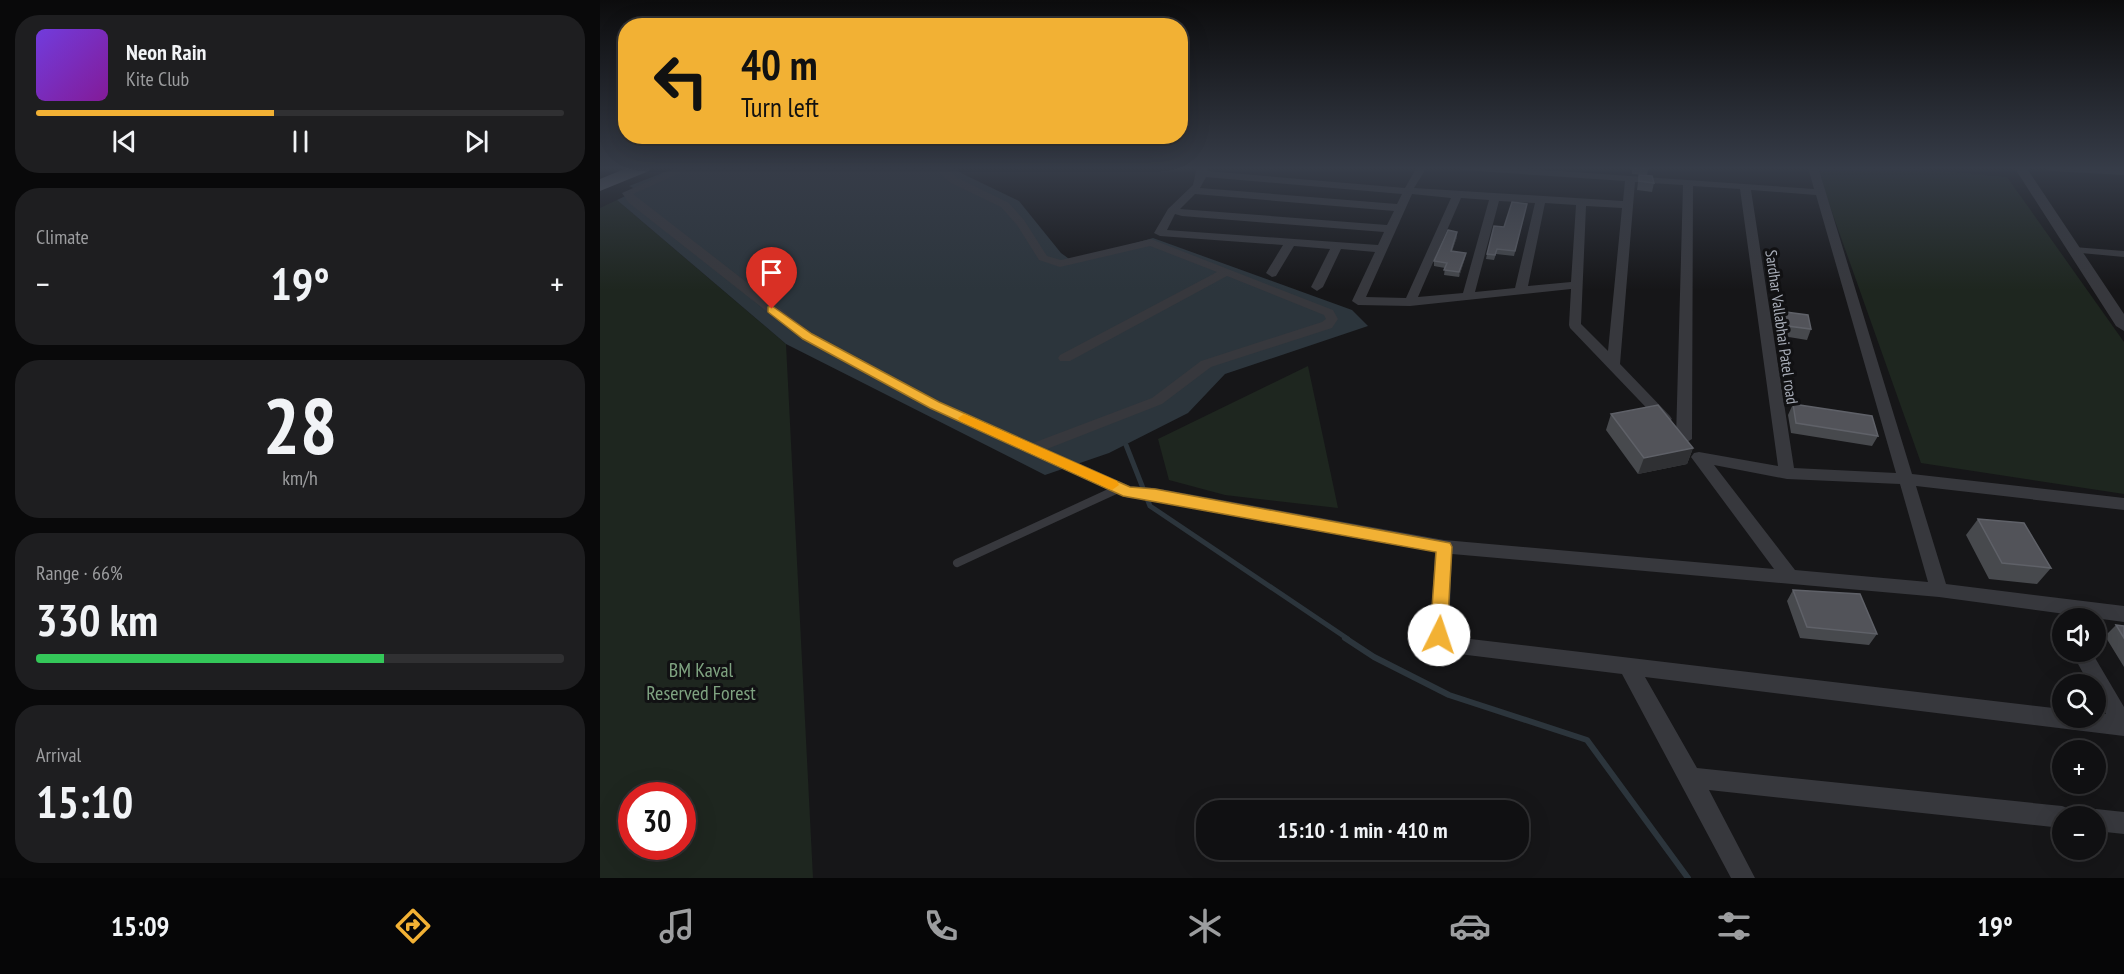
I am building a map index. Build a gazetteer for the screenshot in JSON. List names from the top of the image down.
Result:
{
  "streets": {
    "street": ["Sardhar Vallabhai Patel road"]
  },
  "parks": ["BM Kaval Reserved Forest"],
  "page": {
    "turn": ["40 m", "Turn left"],
    "song": ["Neon Rain", "Kite Club"],
    "tile": [
      "Climate",
      ["28", "km/h"],
      ["Range · 66%", "330 km"],
      ["Arrival", "15:10"]
    ],
    "heat": ["−", "19°", "+"],
    "map_buttons": ["+", "−"],
    "limit": "30",
    "trip": "15:10 · 1 min · 410 m",
    "tabs": ["15:09", "19°"]
  }
}
